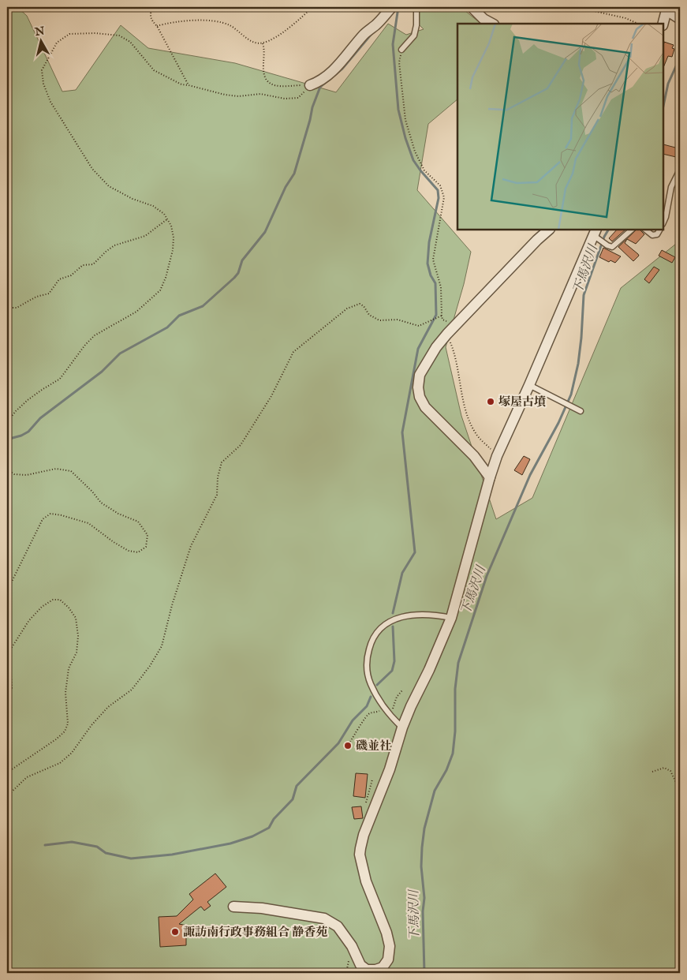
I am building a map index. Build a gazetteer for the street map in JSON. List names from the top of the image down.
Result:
{
  "water": ["下馬沢川"],
  "places": ["塚屋古墳", "磯並社", "諏訪南行政事務組合 静香苑"],
  "north": "top"
}
